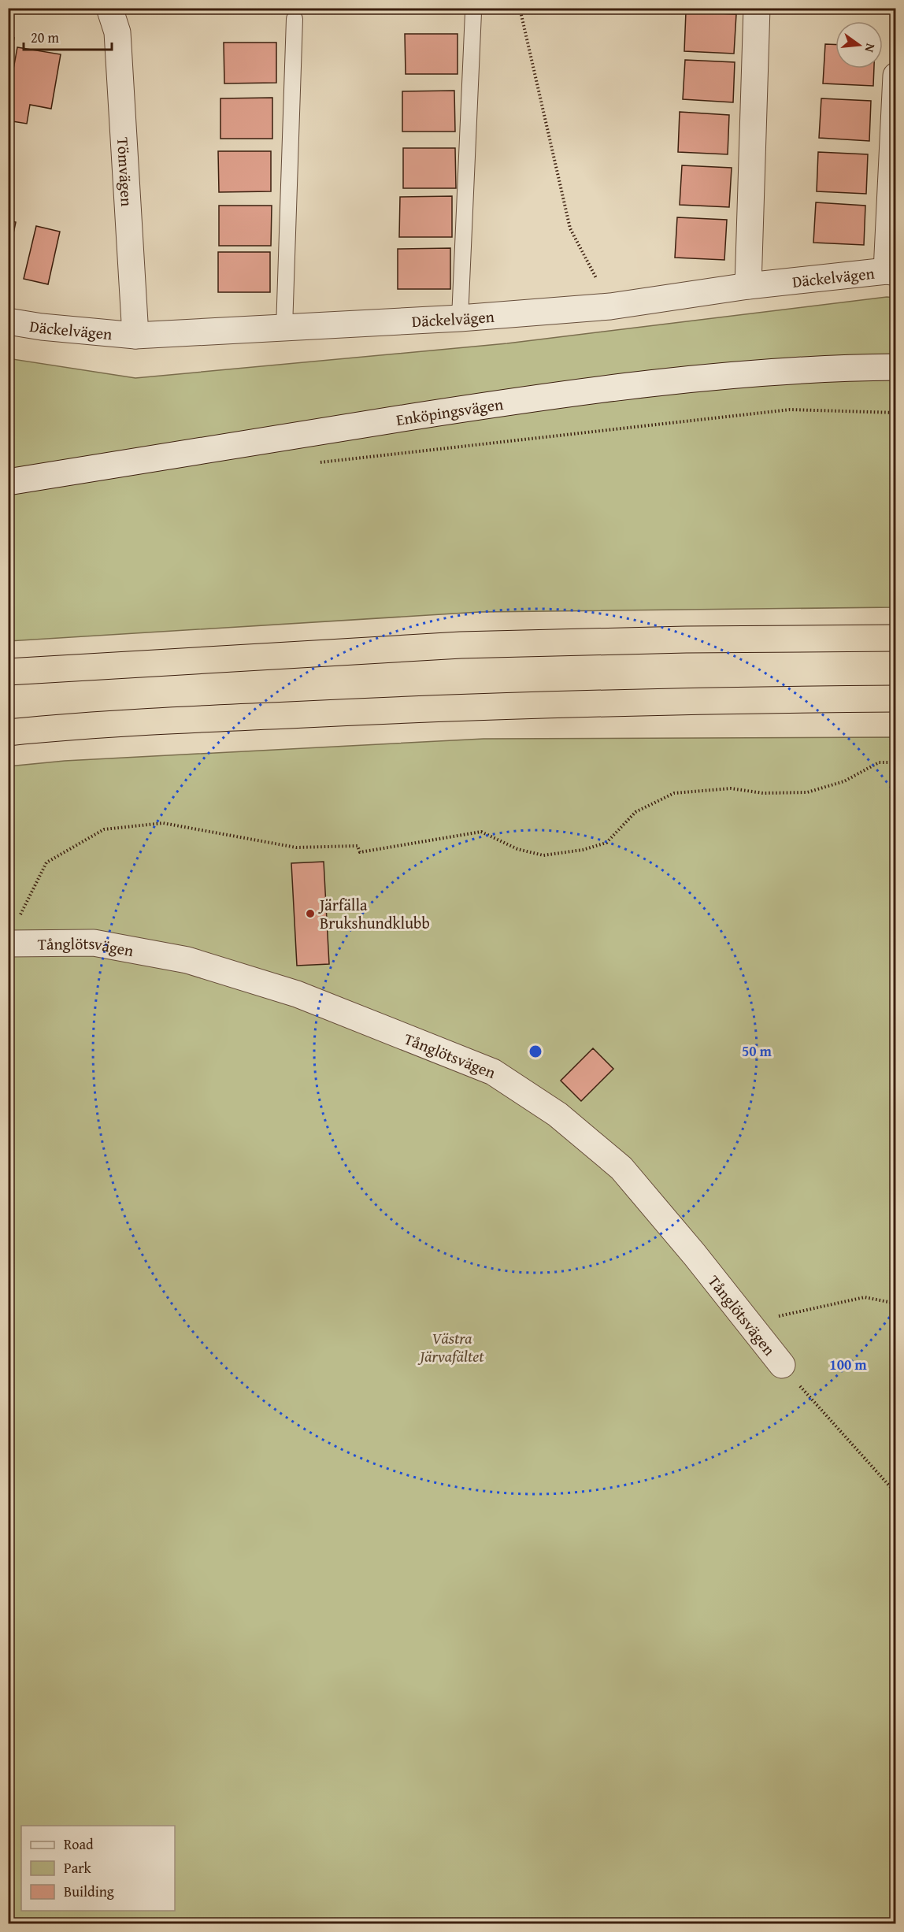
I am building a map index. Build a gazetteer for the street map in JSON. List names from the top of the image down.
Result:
{
  "streets": {
    "street": [
      "Tömvägen",
      "Däckelvägen",
      "Enköpingsvägen",
      "Tånglötsvägen"
    ]
  },
  "crossings": [
    ["Tömvägen", "Däckelvägen"]
  ],
  "parks": ["Västra Järvafältet"],
  "places": ["Järfälla Brukshundklubb"],
  "legend": ["Road", "Park", "Building"],
  "scale_bar": "20 m",
  "north": "right",
  "rings": ["50 m", "100 m"]
}
